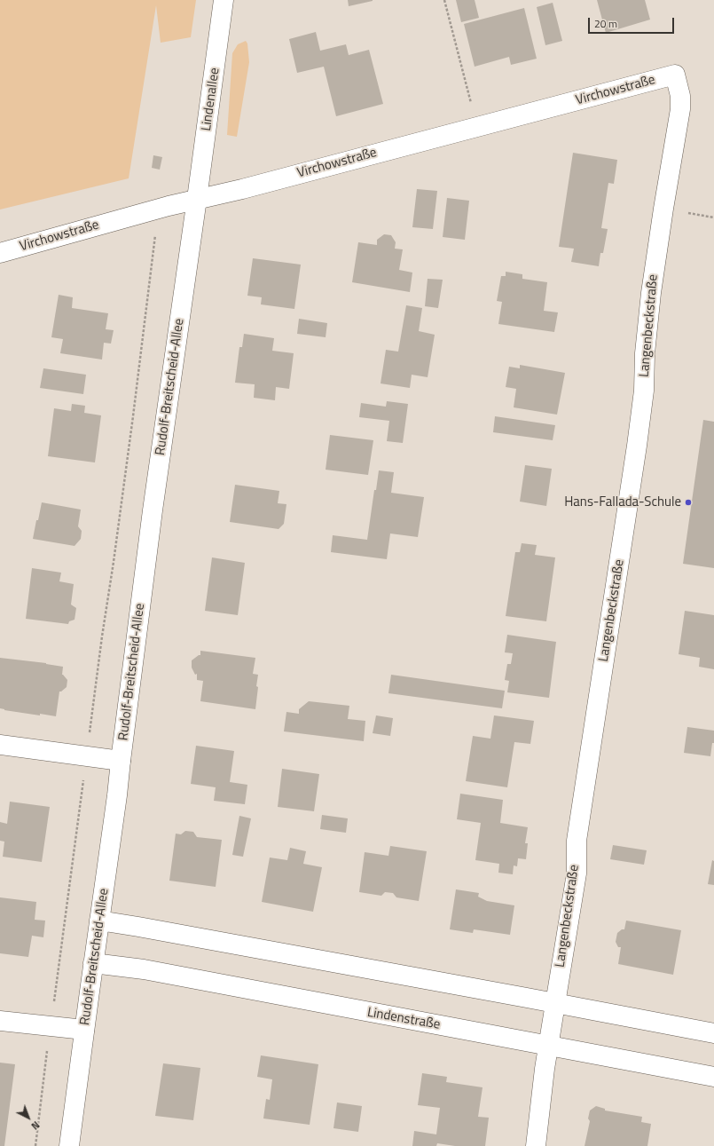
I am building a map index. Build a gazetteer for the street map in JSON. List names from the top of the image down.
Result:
{
  "streets": {
    "street": [
      "Virchowstraße",
      "Lindenallee",
      "Langenbeckstraße",
      "Rudolf-Breitscheid-Allee",
      "Lindenstraße"
    ]
  },
  "crossings": [
    ["Virchowstraße", "Lindenallee"],
    ["Virchowstraße", "Langenbeckstraße"],
    ["Virchowstraße", "Rudolf-Breitscheid-Allee"],
    ["Lindenallee", "Rudolf-Breitscheid-Allee"],
    ["Langenbeckstraße", "Lindenstraße"],
    ["Rudolf-Breitscheid-Allee", "Lindenstraße"]
  ],
  "places": ["Hans-Fallada-Schule"],
  "scale_bar": "20 m",
  "north": "bottom right"
}
